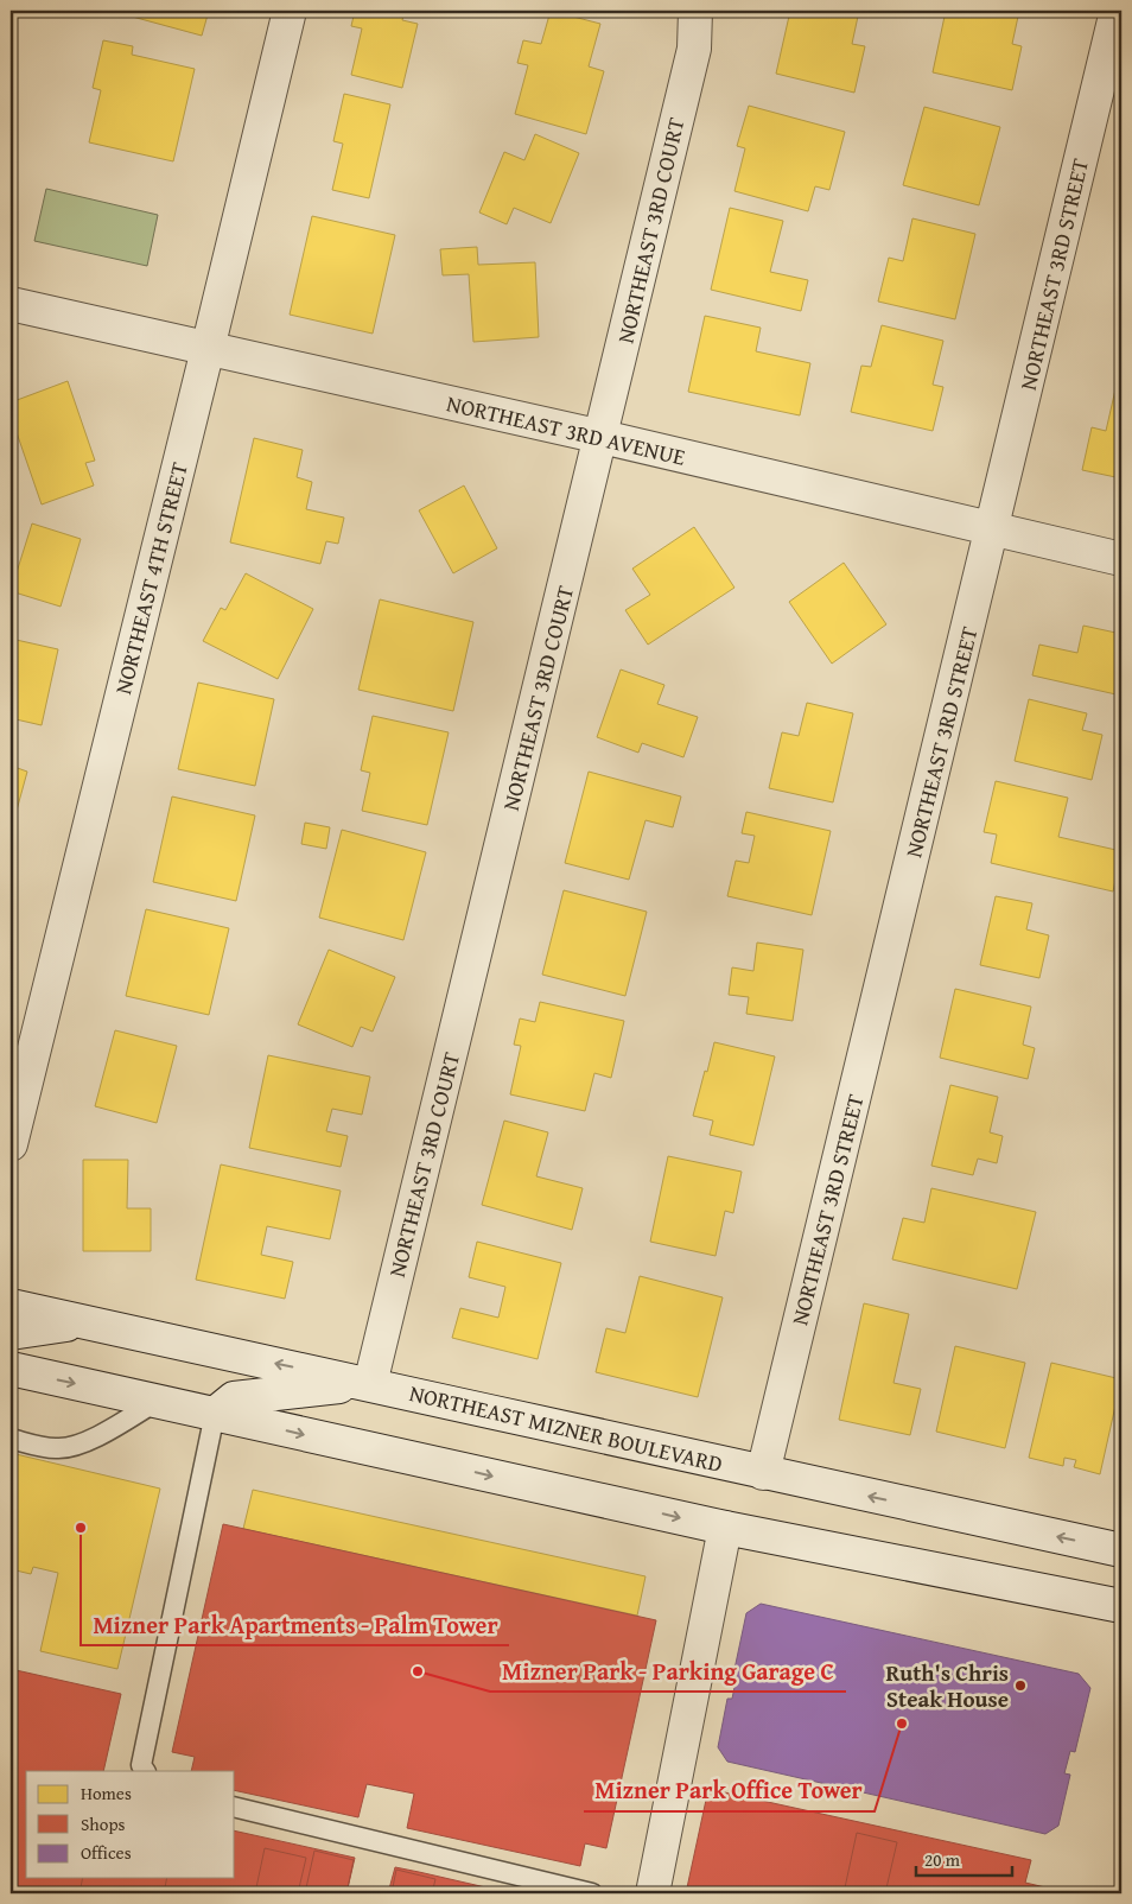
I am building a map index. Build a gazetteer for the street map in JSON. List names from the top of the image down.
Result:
{
  "streets": {
    "street": [
      "NORTHEAST 3RD COURT",
      "NORTHEAST 3RD STREET",
      "NORTHEAST 3RD AVENUE",
      "NORTHEAST 4TH STREET",
      "NORTHEAST MIZNER BOULEVARD"
    ]
  },
  "crossings": [
    ["NORTHEAST 3RD COURT", "NORTHEAST 3RD AVENUE"],
    ["NORTHEAST 3RD COURT", "NORTHEAST MIZNER BOULEVARD"],
    ["NORTHEAST 3RD STREET", "NORTHEAST 3RD AVENUE"],
    ["NORTHEAST 3RD STREET", "NORTHEAST MIZNER BOULEVARD"],
    ["NORTHEAST 3RD AVENUE", "NORTHEAST 4TH STREET"]
  ],
  "places": [
    "Mizner Park Apartments - Palm Tower",
    "Mizner Park - Parking Garage C",
    "Ruth's Chris Steak House",
    "Mizner Park Office Tower"
  ],
  "legend": ["Homes", "Shops", "Offices"],
  "scale_bar": "20 m"
}
